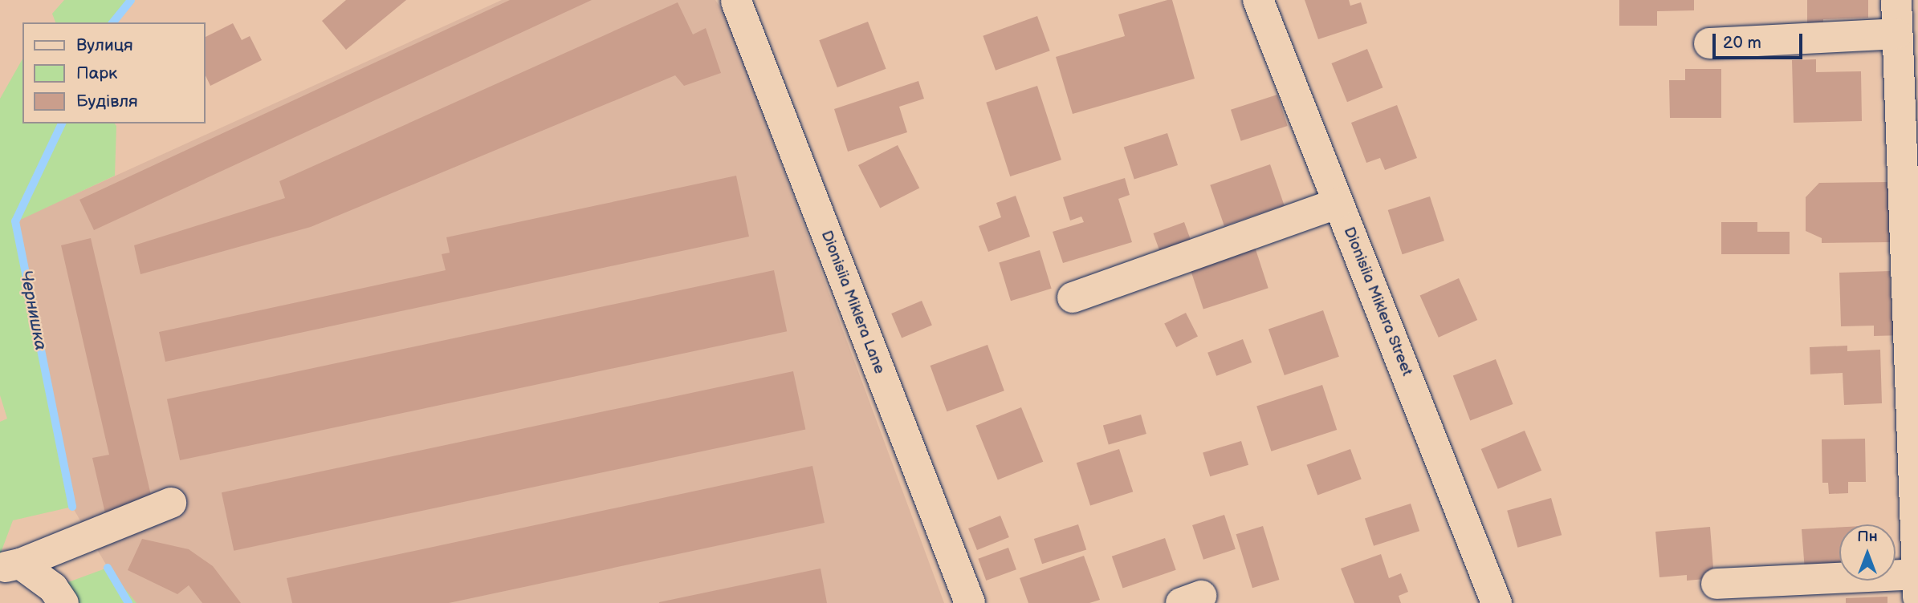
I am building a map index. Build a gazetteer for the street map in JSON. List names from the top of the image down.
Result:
{
  "streets": {
    "street": ["Dionisiia Miklera Street", "Dionisiia Miklera Lane"]
  },
  "water": ["Чернишка"],
  "legend": ["Вулиця", "Парк", "Будівля"],
  "scale_bar": "20 m",
  "north": "top"
}
